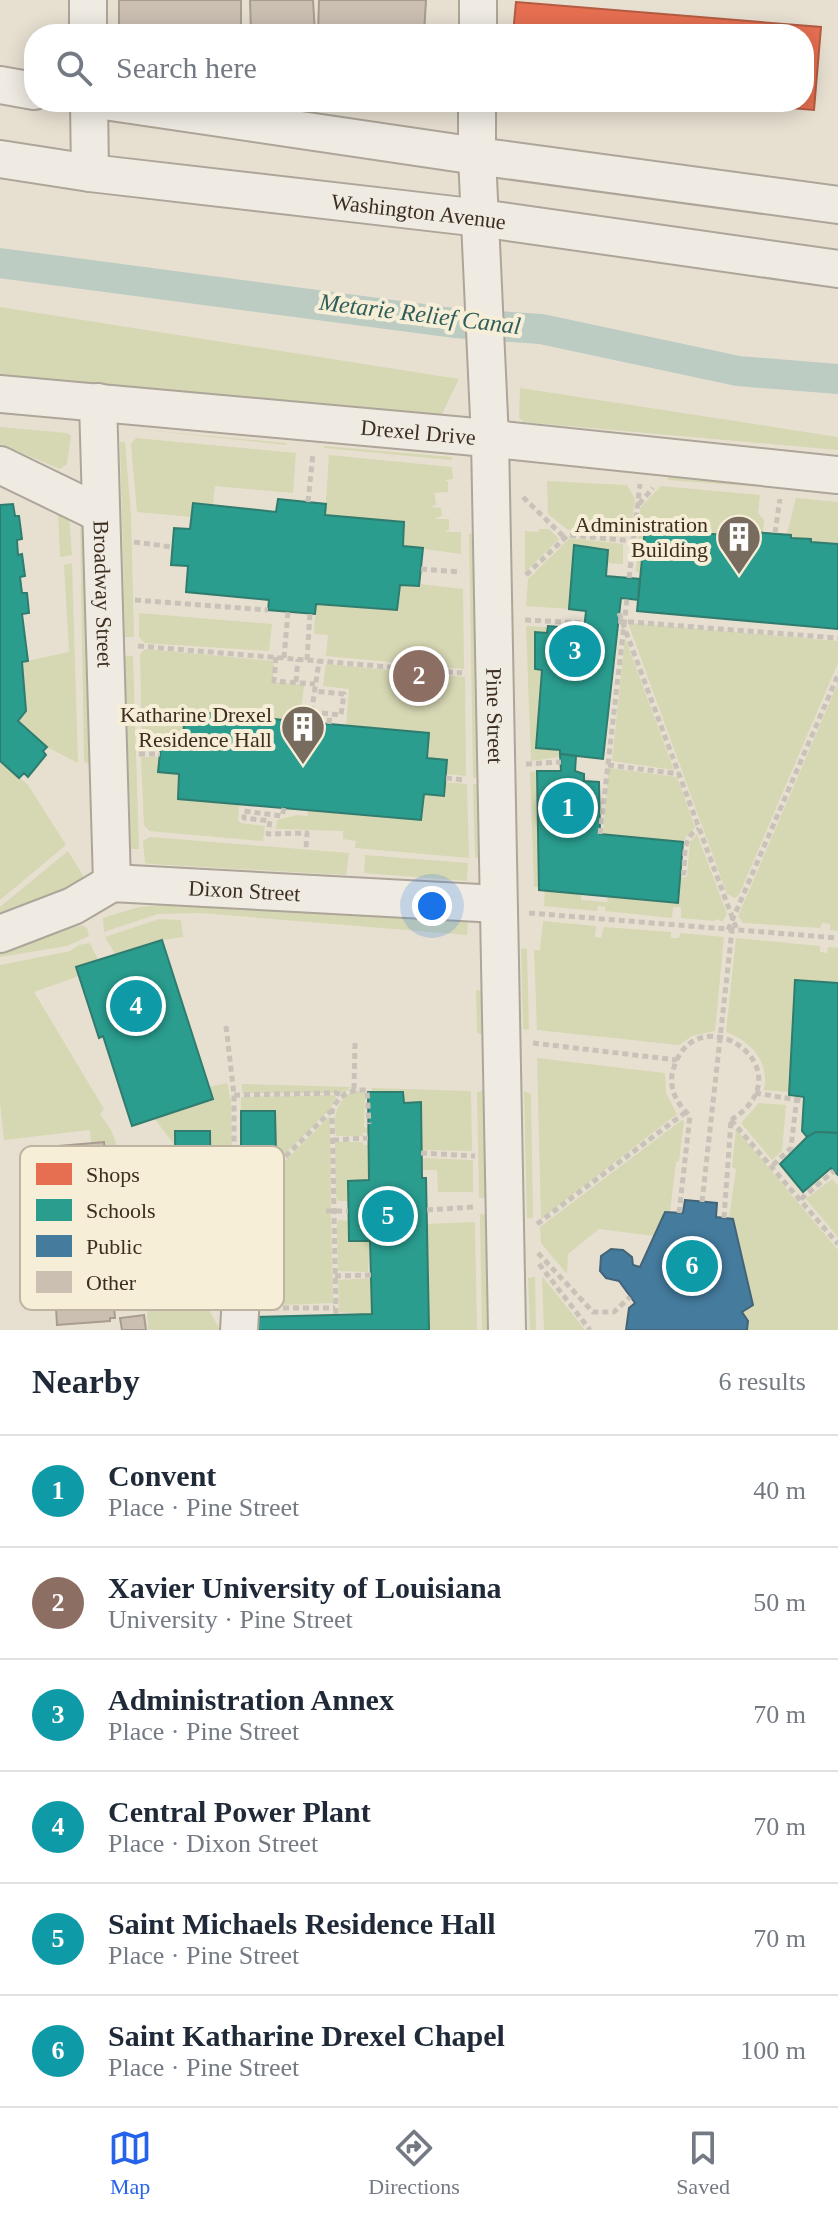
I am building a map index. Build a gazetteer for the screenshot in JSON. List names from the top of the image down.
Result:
{
  "streets": {
    "street": [
      "Washington Avenue",
      "Drexel Drive",
      "Broadway Street",
      "Pine Street",
      "Dixon Street"
    ]
  },
  "crossings": [
    ["Washington Avenue", "Pine Street"],
    ["Drexel Drive", "Broadway Street"],
    ["Drexel Drive", "Pine Street"],
    ["Broadway Street", "Dixon Street"],
    ["Pine Street", "Dixon Street"]
  ],
  "water": ["Metarie Relief Canal"],
  "places": {
    "building": ["Administration Building", "Katharine Drexel Residence Hall"]
  },
  "legend": [
    "Shops",
    "Schools",
    "Public",
    "Other"
  ],
  "page": {
    "search": "Search here",
    "pins": [
      "3",
      "2",
      "1",
      "4",
      "5",
      "6"
    ],
    "heading": ["Nearby", "6 results"],
    "list": [
      {
        "mark": "1",
        "name": "Convent",
        "note": "Place · Pine Street",
        "value": "40 m"
      },
      {
        "mark": "2",
        "name": "Xavier University of Louisiana",
        "note": "University · Pine Street",
        "value": "50 m"
      },
      {
        "mark": "3",
        "name": "Administration Annex",
        "note": "Place · Pine Street",
        "value": "70 m"
      },
      {
        "mark": "4",
        "name": "Central Power Plant",
        "note": "Place · Dixon Street",
        "value": "70 m"
      },
      {
        "mark": "5",
        "name": "Saint Michaels Residence Hall",
        "note": "Place · Pine Street",
        "value": "70 m"
      },
      {
        "mark": "6",
        "name": "Saint Katharine Drexel Chapel",
        "note": "Place · Pine Street",
        "value": "100 m"
      }
    ],
    "nav": ["Map", "Directions", "Saved"]
  }
}
